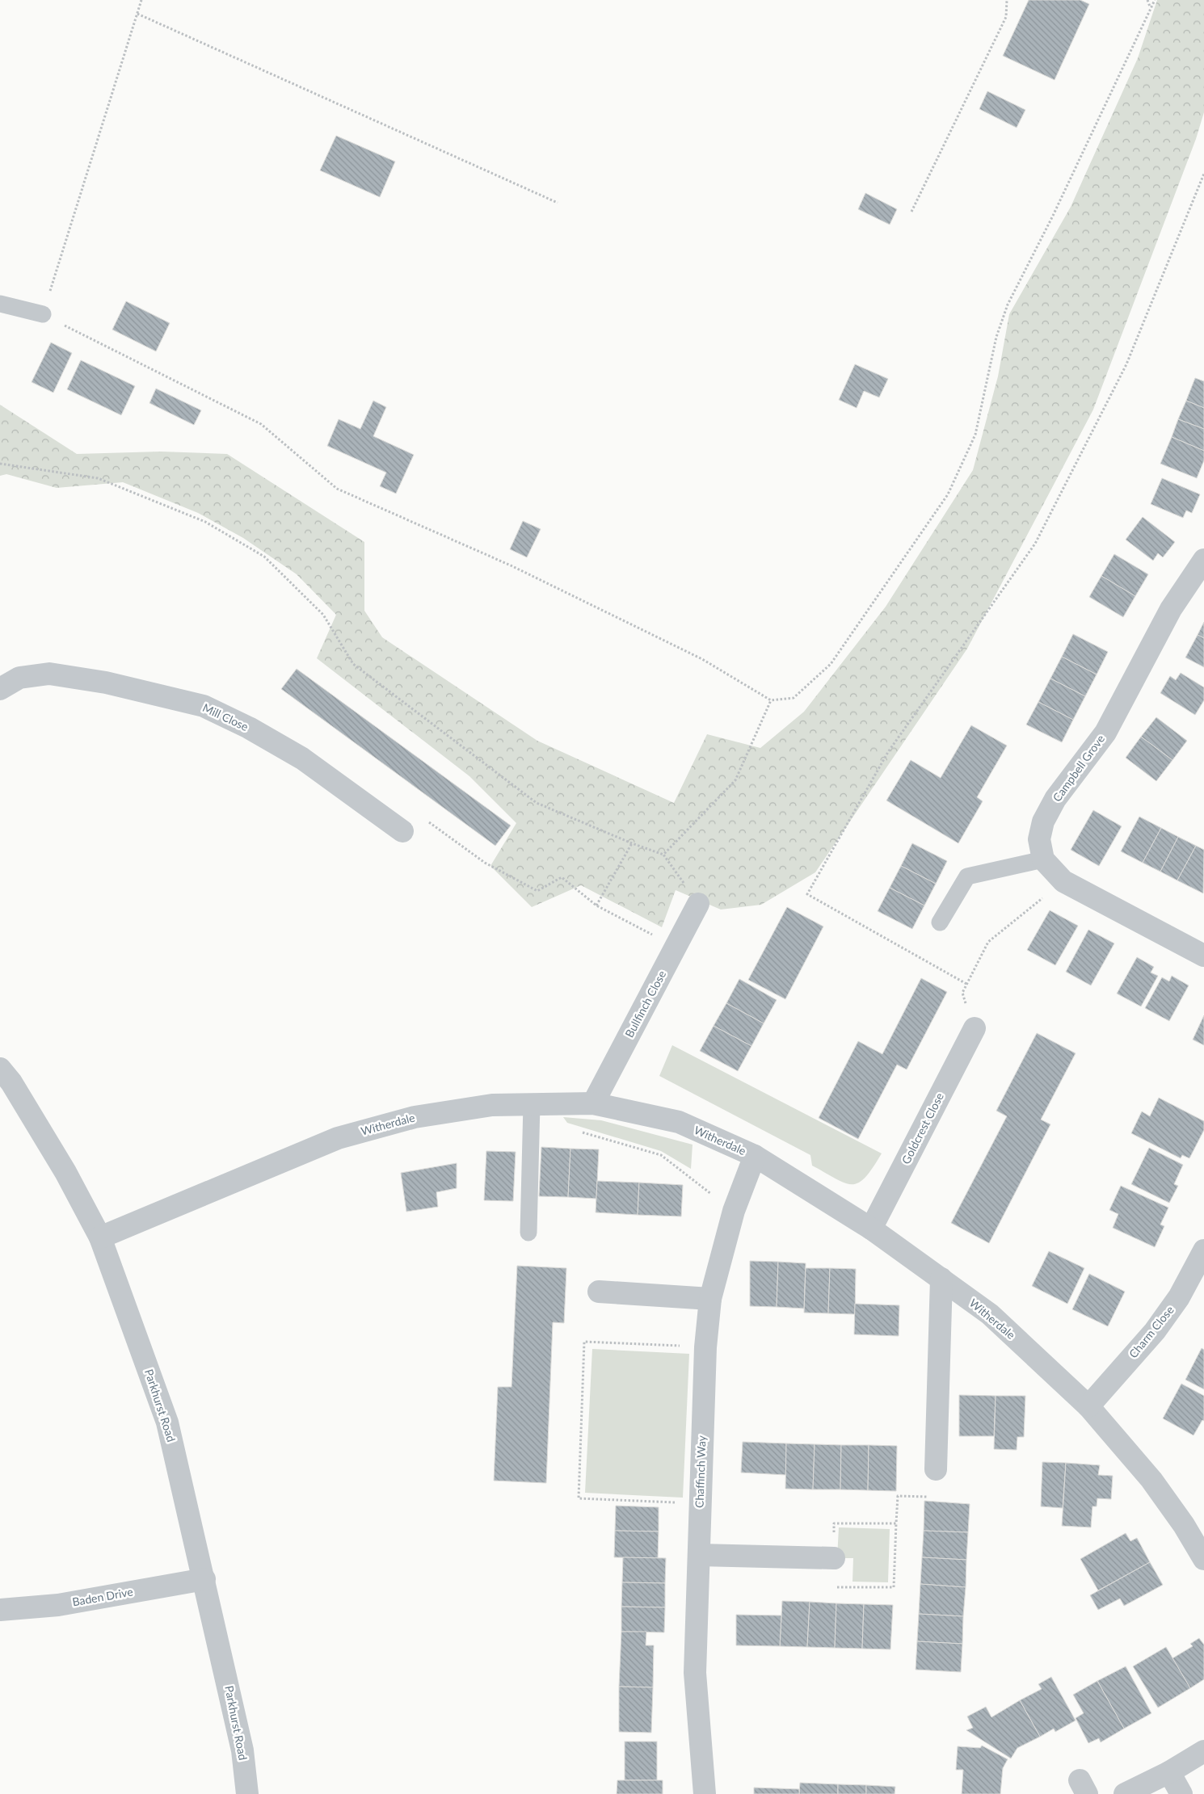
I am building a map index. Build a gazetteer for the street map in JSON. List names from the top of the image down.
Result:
{
  "streets": {
    "street": [
      "Mill Close",
      "Campbell Grove",
      "Bullfinch Close",
      "Witherdale",
      "Goldcrest Close",
      "Charm Close",
      "Parkhurst Road",
      "Chaffinch Way",
      "Baden Drive"
    ]
  },
  "crossings": [
    ["Bullfinch Close", "Witherdale"],
    ["Witherdale", "Goldcrest Close"],
    ["Witherdale", "Charm Close"],
    ["Witherdale", "Parkhurst Road"],
    ["Witherdale", "Chaffinch Way"],
    ["Parkhurst Road", "Baden Drive"]
  ]
}
